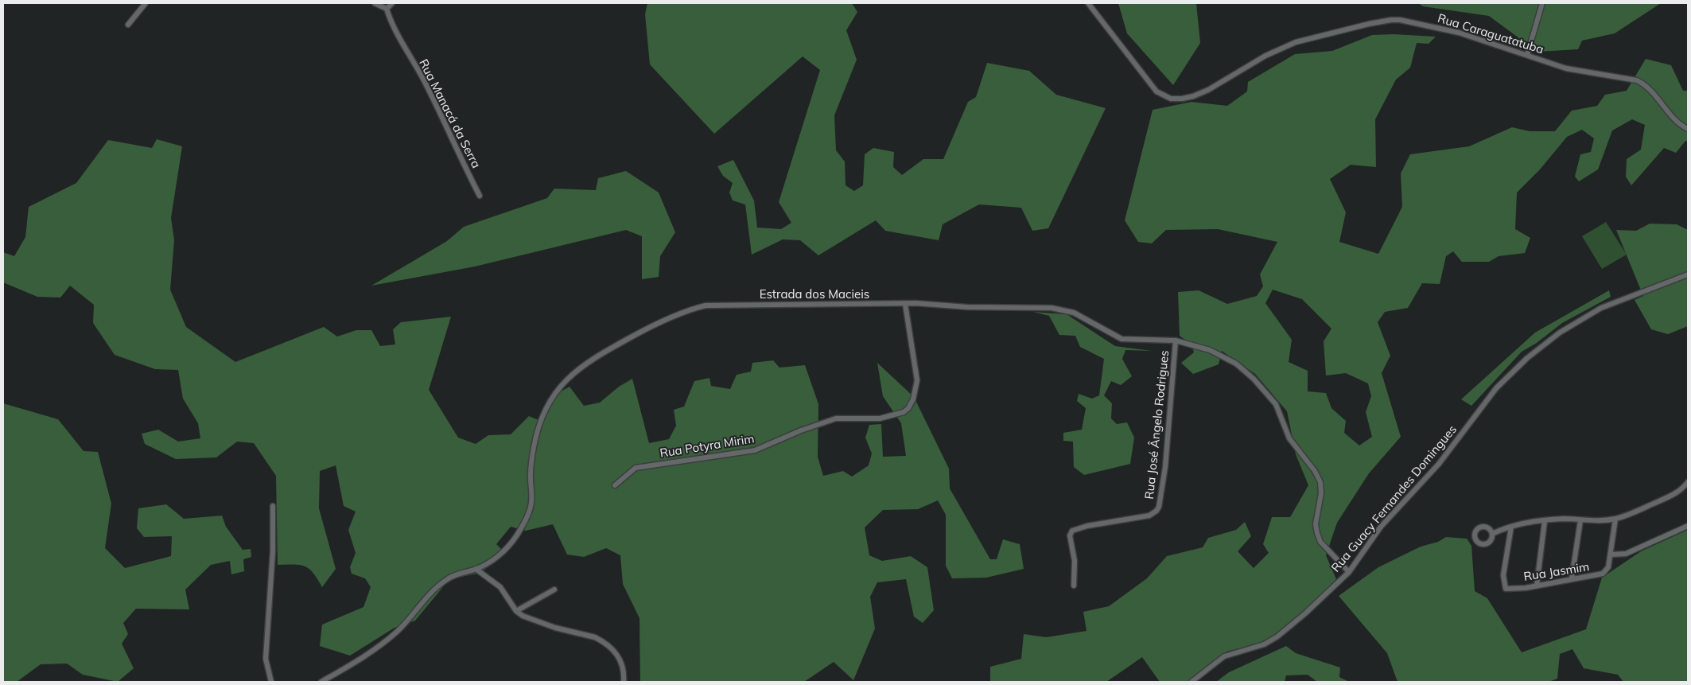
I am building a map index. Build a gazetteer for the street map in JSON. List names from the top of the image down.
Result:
{
  "streets": {
    "street": [
      "Rua Caraguatatuba",
      "Rua Manacá da Serra",
      "Estrada dos Macieis",
      "Rua José Ângelo Rodrigues",
      "Rua Potyra Mirim",
      "Rua Guacy Fernandes Domingues",
      "Rua Jasmim"
    ]
  },
  "crossings": [
    ["Estrada dos Macieis", "Rua José Ângelo Rodrigues"],
    ["Estrada dos Macieis", "Rua Potyra Mirim"],
    ["Estrada dos Macieis", "Rua Guacy Fernandes Domingues"]
  ]
}
